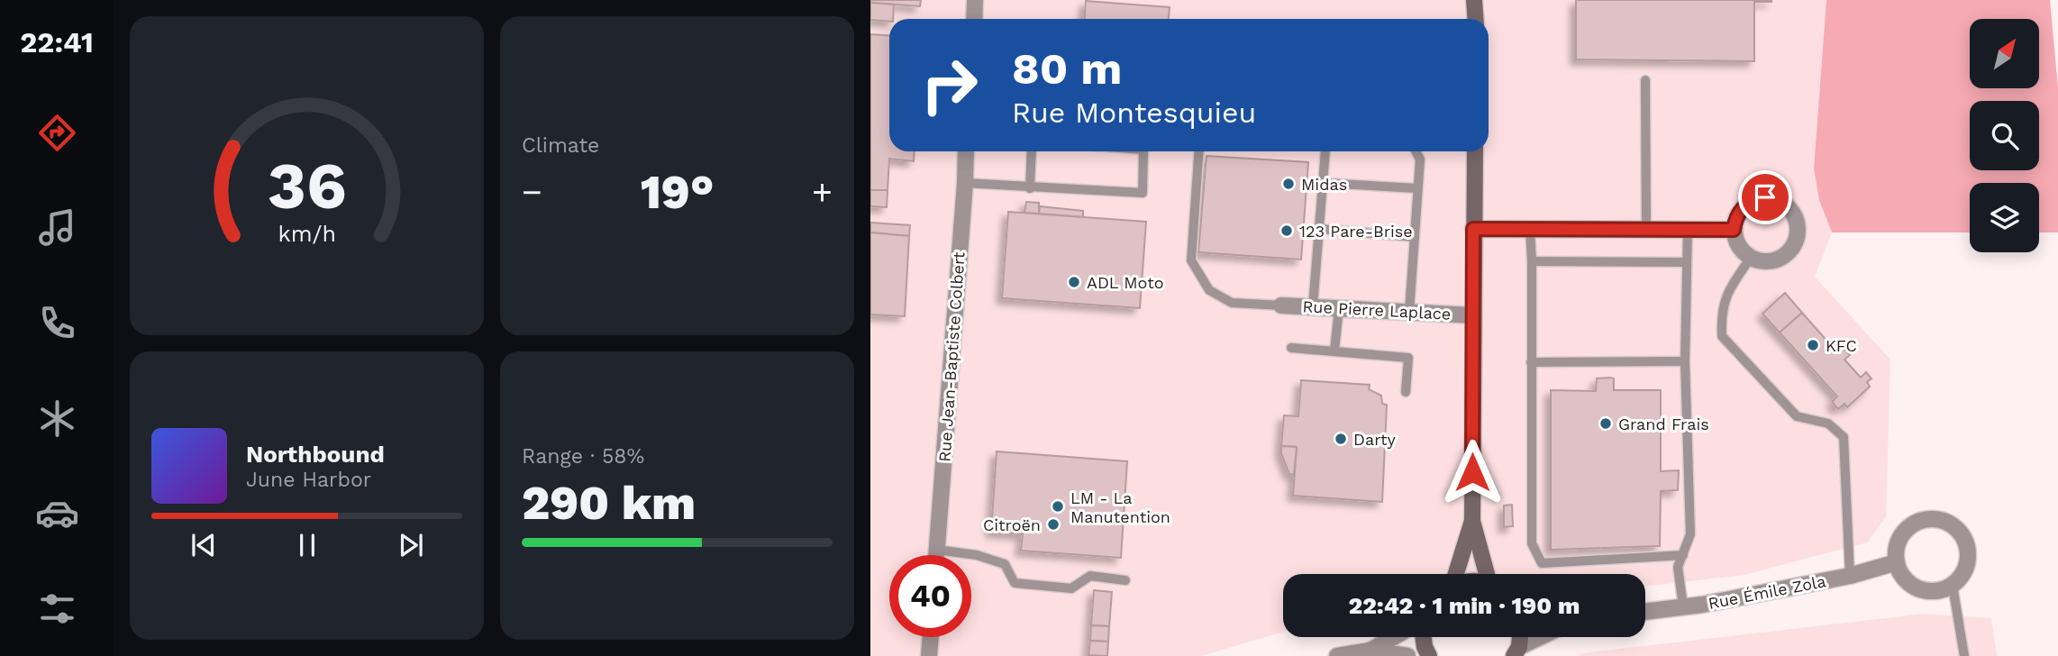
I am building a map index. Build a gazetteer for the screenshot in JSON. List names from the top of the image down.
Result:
{
  "streets": {
    "street": ["Rue Pierre Laplace", "Rue Jean-Baptiste Colbert", "Rue Émile Zola"]
  },
  "places": [
    "Midas",
    "123 Pare-Brise",
    "ADL Moto",
    "KFC",
    "Grand Frais",
    "Darty",
    "LM - La Manutention",
    "Citroën"
  ],
  "north": "top right",
  "page": {
    "tabs": "22:41",
    "tile": [
      "Climate",
      ["Range · 58%", "290 km"]
    ],
    "turn": ["80 m", "Rue Montesquieu"],
    "heat": ["−", "19°", "+"],
    "song": ["Northbound", "June Harbor"],
    "limit": "40",
    "trip": "22:42 · 1 min · 190 m",
    "gauge": ["36", "km/h"]
  }
}
